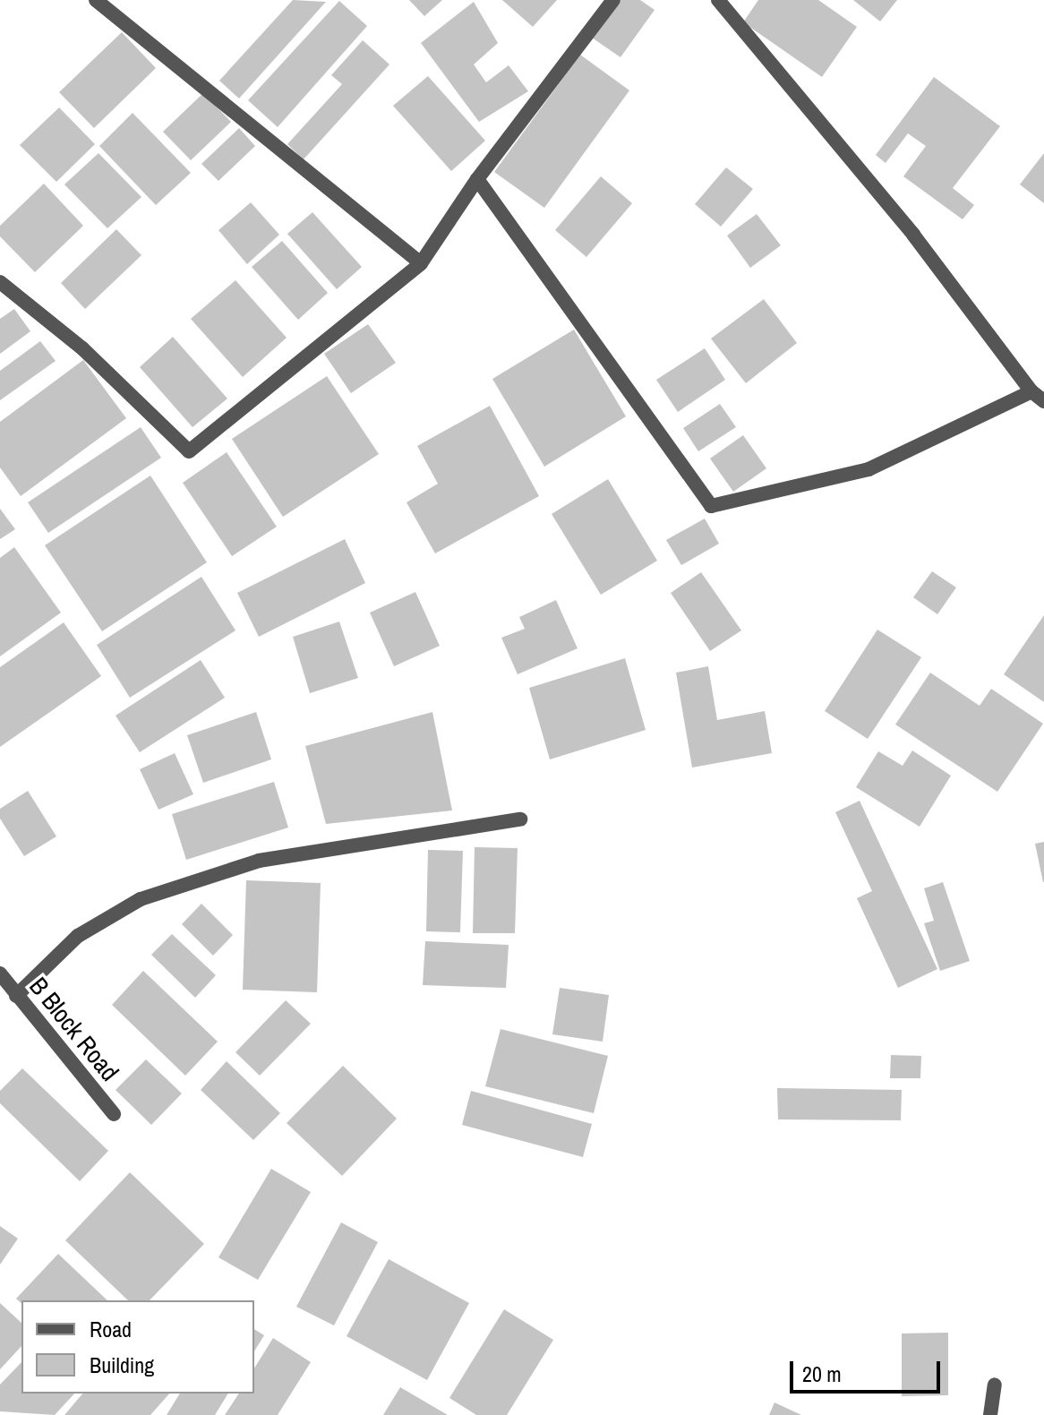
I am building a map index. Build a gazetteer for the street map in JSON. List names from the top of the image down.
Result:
{
  "streets": {
    "street": ["B Block Road"]
  },
  "legend": ["Road", "Building"],
  "scale_bar": "20 m"
}
